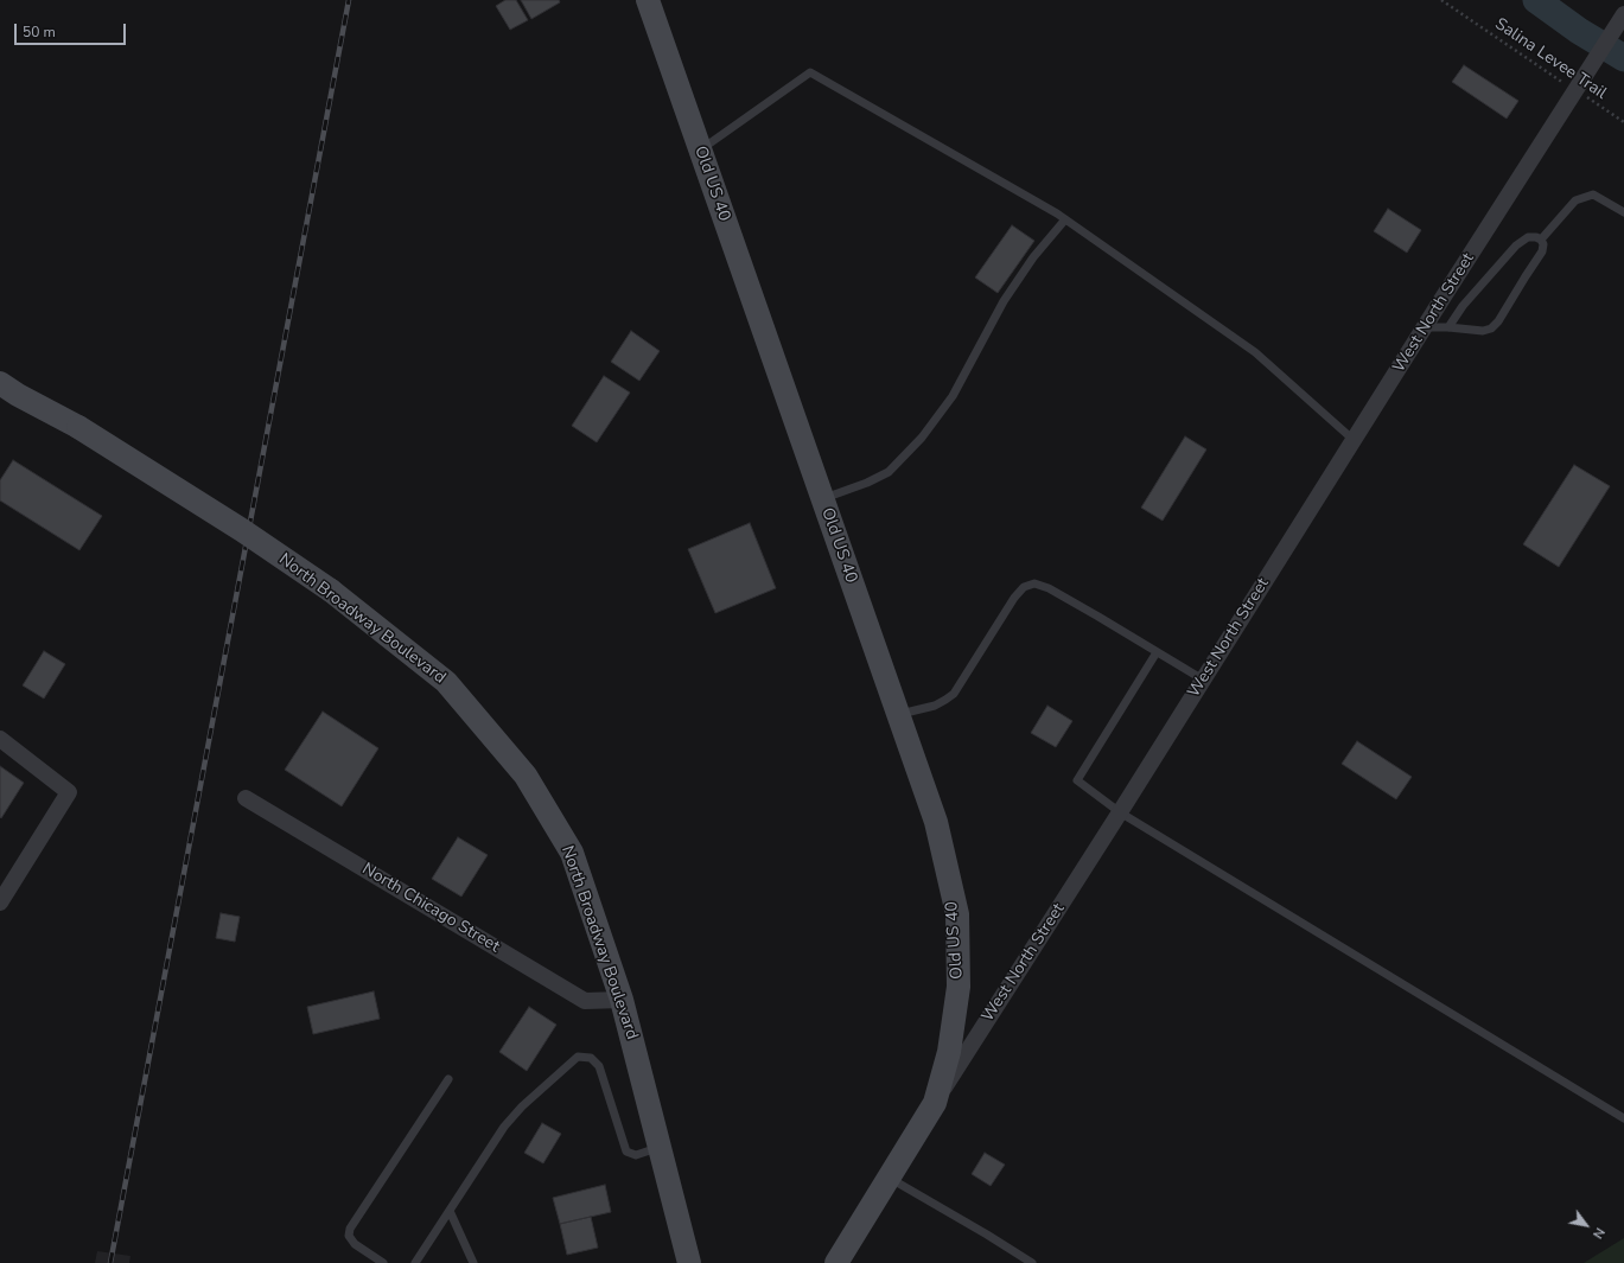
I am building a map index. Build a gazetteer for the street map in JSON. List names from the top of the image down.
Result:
{
  "streets": {
    "street": [
      "Old US 40",
      "West North Street",
      "North Broadway Boulevard",
      "North Chicago Street"
    ],
    "path": ["Salina Levee Trail"]
  },
  "crossings": [
    ["Salina Levee Trail", "West North Street"],
    ["Old US 40", "West North Street"],
    ["North Broadway Boulevard", "North Chicago Street"]
  ],
  "scale_bar": "50 m",
  "north": "bottom right"
}
